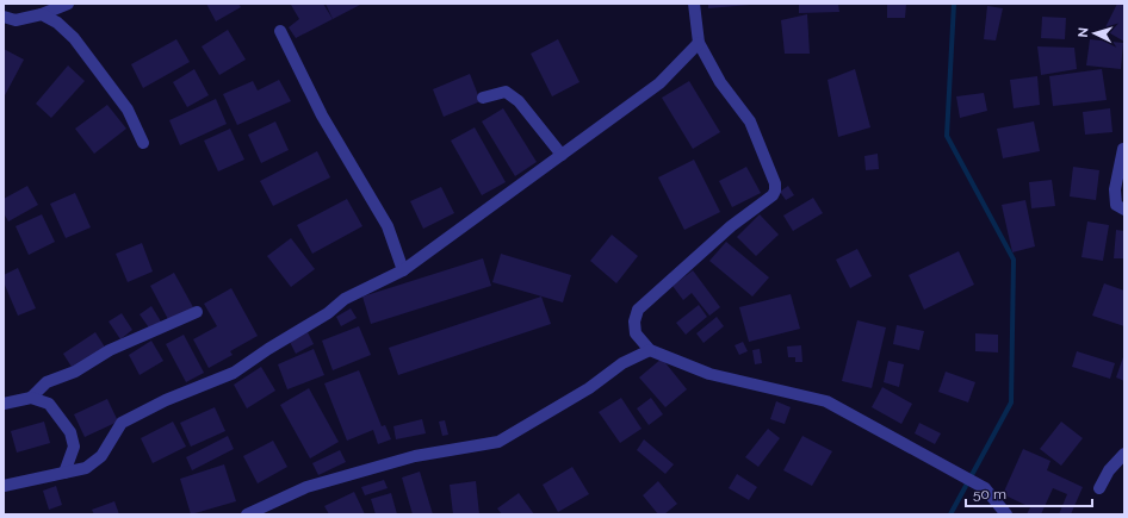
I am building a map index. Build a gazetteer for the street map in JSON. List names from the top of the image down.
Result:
{
  "scale_bar": "50 m",
  "north": "left"
}
